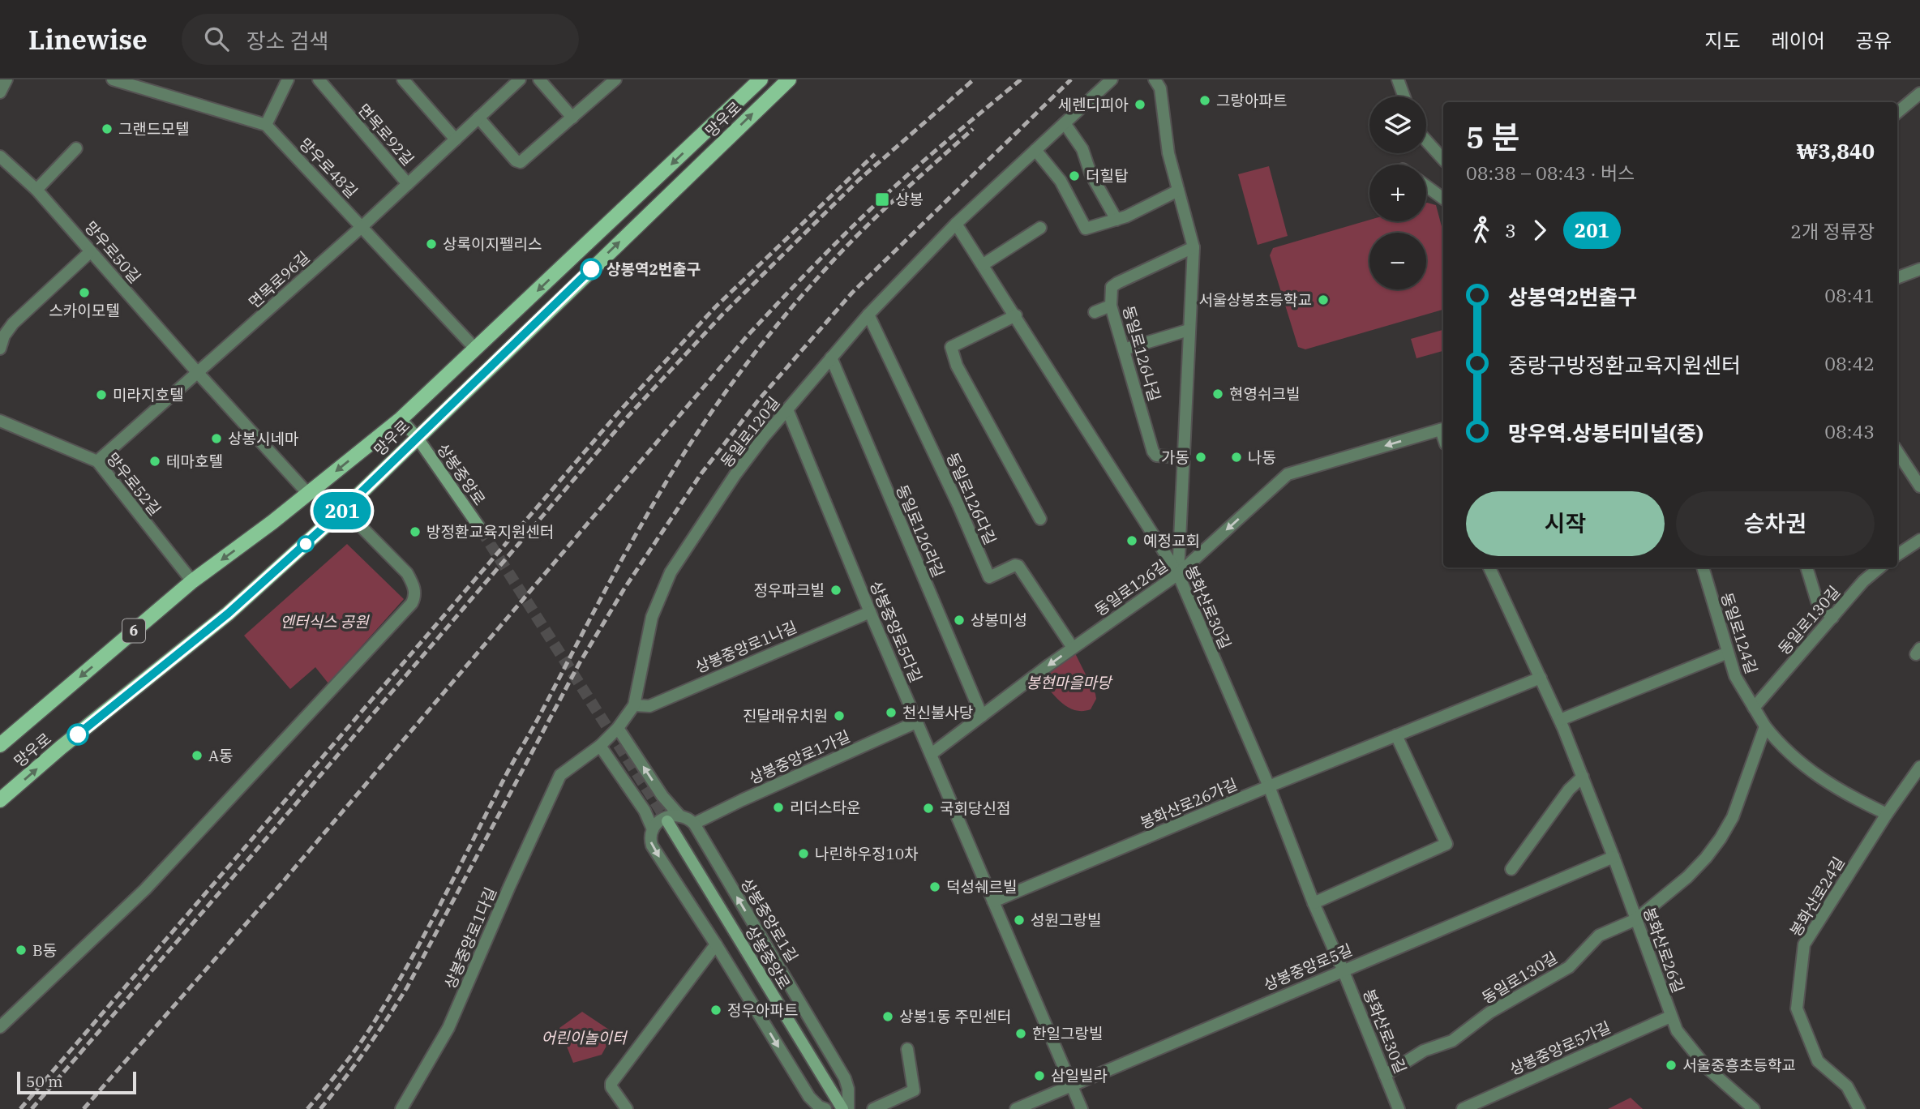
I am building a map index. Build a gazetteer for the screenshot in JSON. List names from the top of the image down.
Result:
{
  "streets": {
    "main road": ["망우로", "상봉중앙로", "6"],
    "street": [
      "면목로92길",
      "망우로48길",
      "망우로50길",
      "면목로96길",
      "동일로126나길",
      "동일로120길",
      "망우로52길",
      "동일로126다길",
      "동일로126라길",
      "동일로126길",
      "봉화산로30길",
      "동일로130길",
      "상봉중앙로5다길",
      "동일로124길",
      "상봉중앙로1나길",
      "상봉중앙로1가길",
      "봉화산로26가길",
      "봉화산로24길",
      "상봉중앙로1길",
      "상봉중앙로1다길",
      "봉화산로26길",
      "상봉중앙로5길",
      "상봉중앙로5가길"
    ]
  },
  "crossings": [
    ["망우로", "망우로48길"],
    ["망우로", "망우로50길"],
    ["망우로", "상봉중앙로"],
    ["망우로", "망우로52길"],
    ["면목로92길", "면목로96길"],
    ["망우로48길", "면목로96길"],
    ["망우로50길", "면목로96길"],
    ["면목로96길", "망우로52길"],
    ["동일로126나길", "동일로126길"],
    ["동일로126나길", "봉화산로30길"],
    ["동일로120길", "동일로126다길"],
    ["동일로120길", "동일로126라길"],
    ["동일로120길", "봉화산로30길"],
    ["동일로120길", "상봉중앙로5다길"],
    ["동일로120길", "상봉중앙로1나길"],
    ["동일로120길", "상봉중앙로1다길"],
    ["동일로126다길", "동일로126길"],
    ["동일로126라길", "동일로126길"],
    ["동일로126길", "봉화산로30길"],
    ["동일로126길", "상봉중앙로5다길"],
    ["봉화산로30길", "동일로130길"],
    ["봉화산로30길", "봉화산로26가길"],
    ["봉화산로30길", "상봉중앙로5길"],
    ["동일로130길", "동일로124길"],
    ["동일로130길", "봉화산로26길"],
    ["상봉중앙로5다길", "상봉중앙로1나길"],
    ["상봉중앙로5다길", "상봉중앙로1가길"],
    ["상봉중앙로5다길", "봉화산로26가길"],
    ["상봉중앙로5다길", "상봉중앙로5길"],
    ["상봉중앙로1가길", "상봉중앙로1길"],
    ["봉화산로26가길", "봉화산로26길"],
    ["봉화산로26길", "상봉중앙로5길"],
    ["봉화산로26길", "상봉중앙로5가길"]
  ],
  "one_way": ["동일로126길"],
  "parks": ["엔터식스 공원", "봉현마을마당", "어린이놀이터"],
  "places": {
    "other": [
      "그랑아파트",
      "세렌디피아",
      "그랜드모텔",
      "더힐탑",
      "상록이지펠리스",
      "상봉역2번출구",
      "스카이모텔",
      "서울상봉초등학교",
      "현영쉬크빌",
      "미라지호텔",
      "상봉시네마",
      "가동",
      "나동",
      "테마호텔",
      "방정환교육지원센터",
      "예정교회",
      "정우파크빌",
      "상봉미성",
      "천신불사당",
      "진달래유치원",
      "A동",
      "리더스타운",
      "국회당신점",
      "나린하우징10차",
      "덕성쉐르빌",
      "성원그랑빌",
      "B동",
      "정우아파트",
      "상봉1동 주민센터",
      "한일그랑빌",
      "서울중흥초등학교",
      "삼일빌라"
    ],
    "transit": ["상봉"]
  },
  "lines": ["bus line 201"],
  "scale_bar": "50 m",
  "page": {
    "header": "Linewise",
    "search": "장소 검색",
    "nav": ["지도", "레이어", "공유"],
    "on_map": "201",
    "map_buttons": ["+", "−"],
    "heading": ["5 분", "08:38 – 08:43 · 버스", "₩3,840"],
    "legs": ["3", "201", "2개 정류장"],
    "list": [
      {
        "name": "상봉역2번출구",
        "value": "08:41"
      },
      {
        "name": "중랑구방정환교육지원센터",
        "value": "08:42"
      },
      {
        "name": "망우역.상봉터미널(중)",
        "value": "08:43"
      }
    ],
    "buttons": ["시작", "승차권"],
    "scale": "50 m"
  }
}
